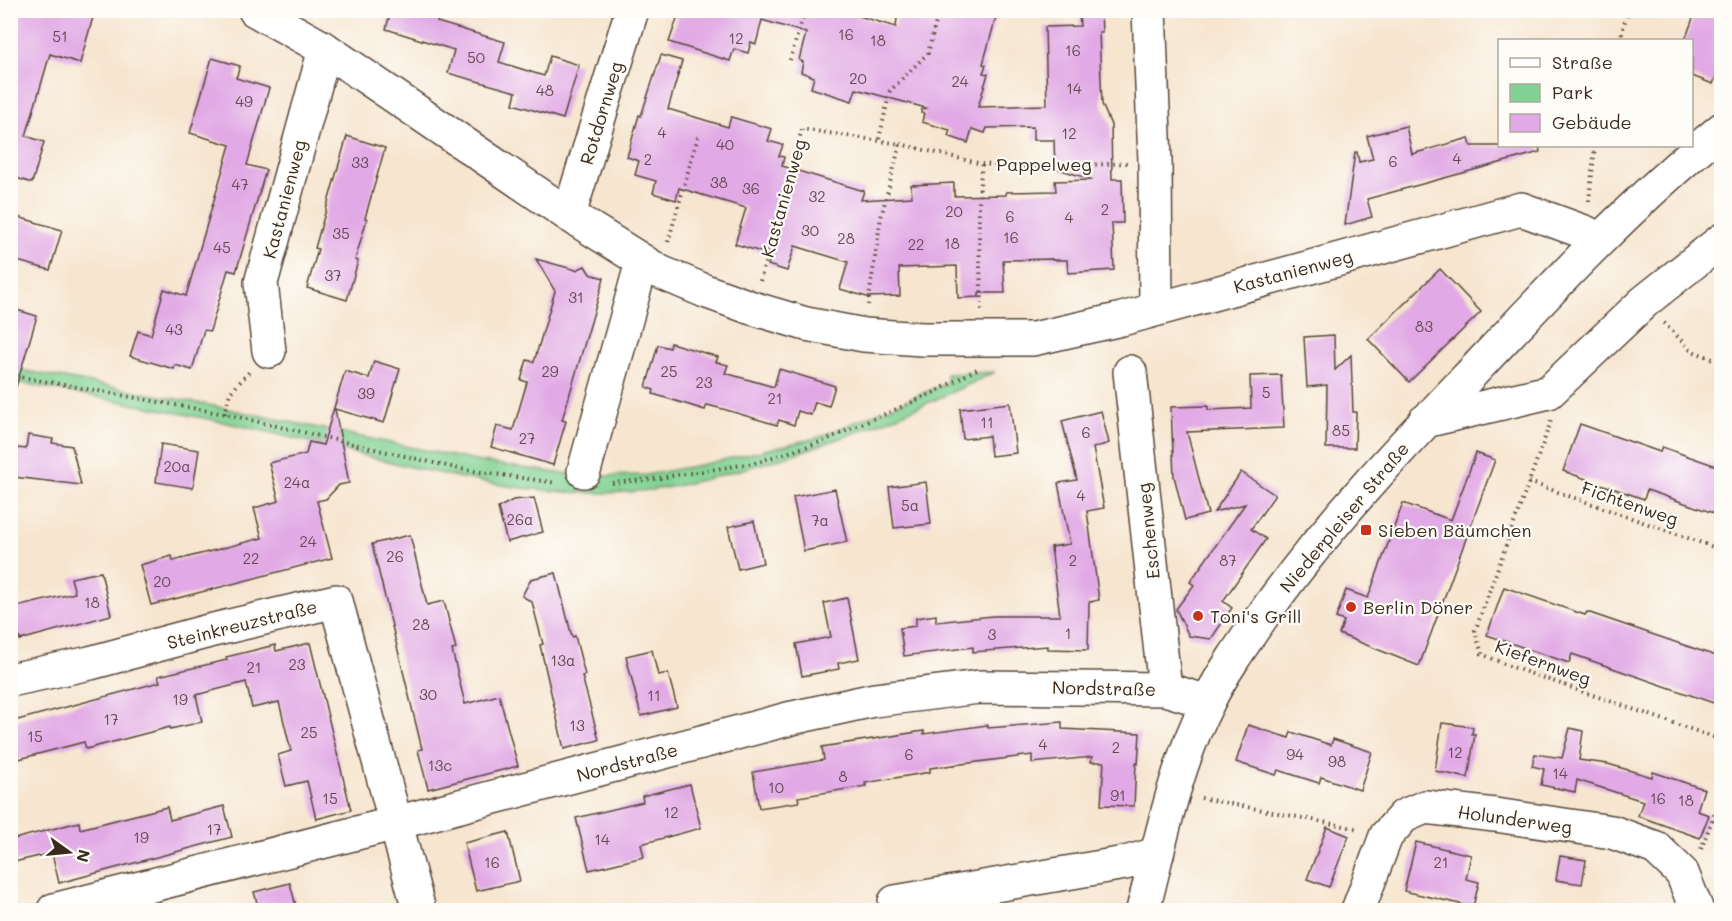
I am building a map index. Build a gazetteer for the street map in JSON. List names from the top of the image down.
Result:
{
  "streets": {
    "street": [
      "Rotdornweg",
      "Kastanienweg",
      "Niederpleiser Straße",
      "Eschenweg",
      "Steinkreuzstraße",
      "Nordstraße",
      "Holunderweg"
    ],
    "path": ["Pappelweg", "Fichtenweg", "Kiefernweg"]
  },
  "crossings": [
    ["Rotdornweg", "Kastanienweg"],
    ["Pappelweg", "Kastanienweg"],
    ["Kastanienweg", "Niederpleiser Straße"],
    ["Fichtenweg", "Kiefernweg"],
    ["Niederpleiser Straße", "Nordstraße"],
    ["Eschenweg", "Nordstraße"],
    ["Steinkreuzstraße", "Nordstraße"]
  ],
  "places": {
    "transit": ["Sieben Bäumchen"],
    "other": ["Berlin Döner", "Toni's Grill"]
  },
  "house_numbers": [
    "16",
    "51",
    "12",
    "18",
    "16",
    "50",
    "20",
    "24",
    "14",
    "48",
    "49",
    "4",
    "12",
    "40",
    "4",
    "2",
    "6",
    "33",
    "38",
    "47",
    "36",
    "32",
    "2",
    "20",
    "6",
    "4",
    "30",
    "35",
    "16",
    "28",
    "18",
    "22",
    "45",
    "37",
    "31",
    "83",
    "43",
    "29",
    "25",
    "23",
    "5",
    "39",
    "21",
    "11",
    "85",
    "6",
    "27",
    "20a",
    "24a",
    "4",
    "5a",
    "26a",
    "7a",
    "24",
    "26",
    "22",
    "2",
    "87",
    "20",
    "18",
    "28",
    "1",
    "3",
    "13a",
    "23",
    "21",
    "30",
    "11",
    "19",
    "17",
    "13",
    "25",
    "15",
    "4",
    "2",
    "12",
    "6",
    "94",
    "98",
    "13c",
    "14",
    "8",
    "10",
    "91",
    "15",
    "16",
    "18",
    "12",
    "17",
    "19",
    "14",
    "16",
    "21"
  ],
  "legend": ["Straße", "Park", "Gebäude"],
  "north": "right"
}
